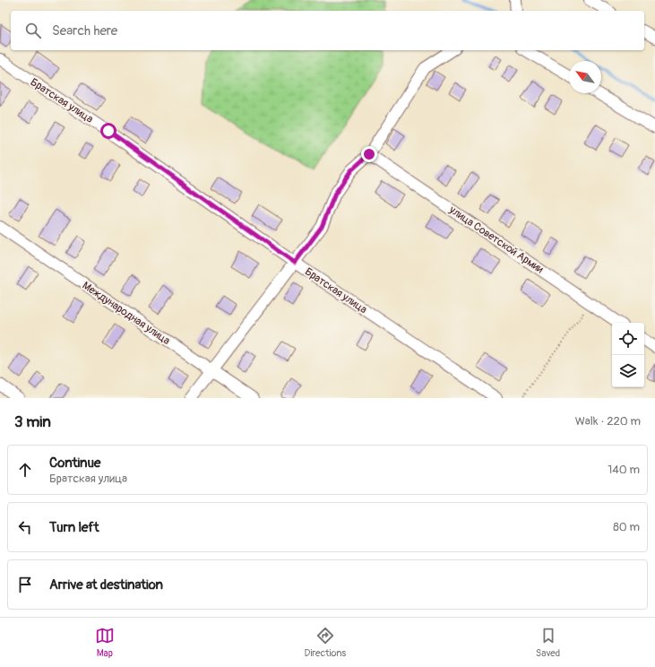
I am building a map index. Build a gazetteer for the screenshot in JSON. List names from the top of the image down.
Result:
{
  "streets": {
    "street": ["Братская улица", "улица Советской Армии", "Международная улица"]
  },
  "north": "top left",
  "page": {
    "search": "Search here",
    "heading": ["3 min", "Walk · 220 m"],
    "list": [
      ["Continue", "Братская улица", "140 m"],
      ["Turn left", "80 m"],
      "Arrive at destination"
    ],
    "nav": ["Map", "Directions", "Saved"]
  }
}
